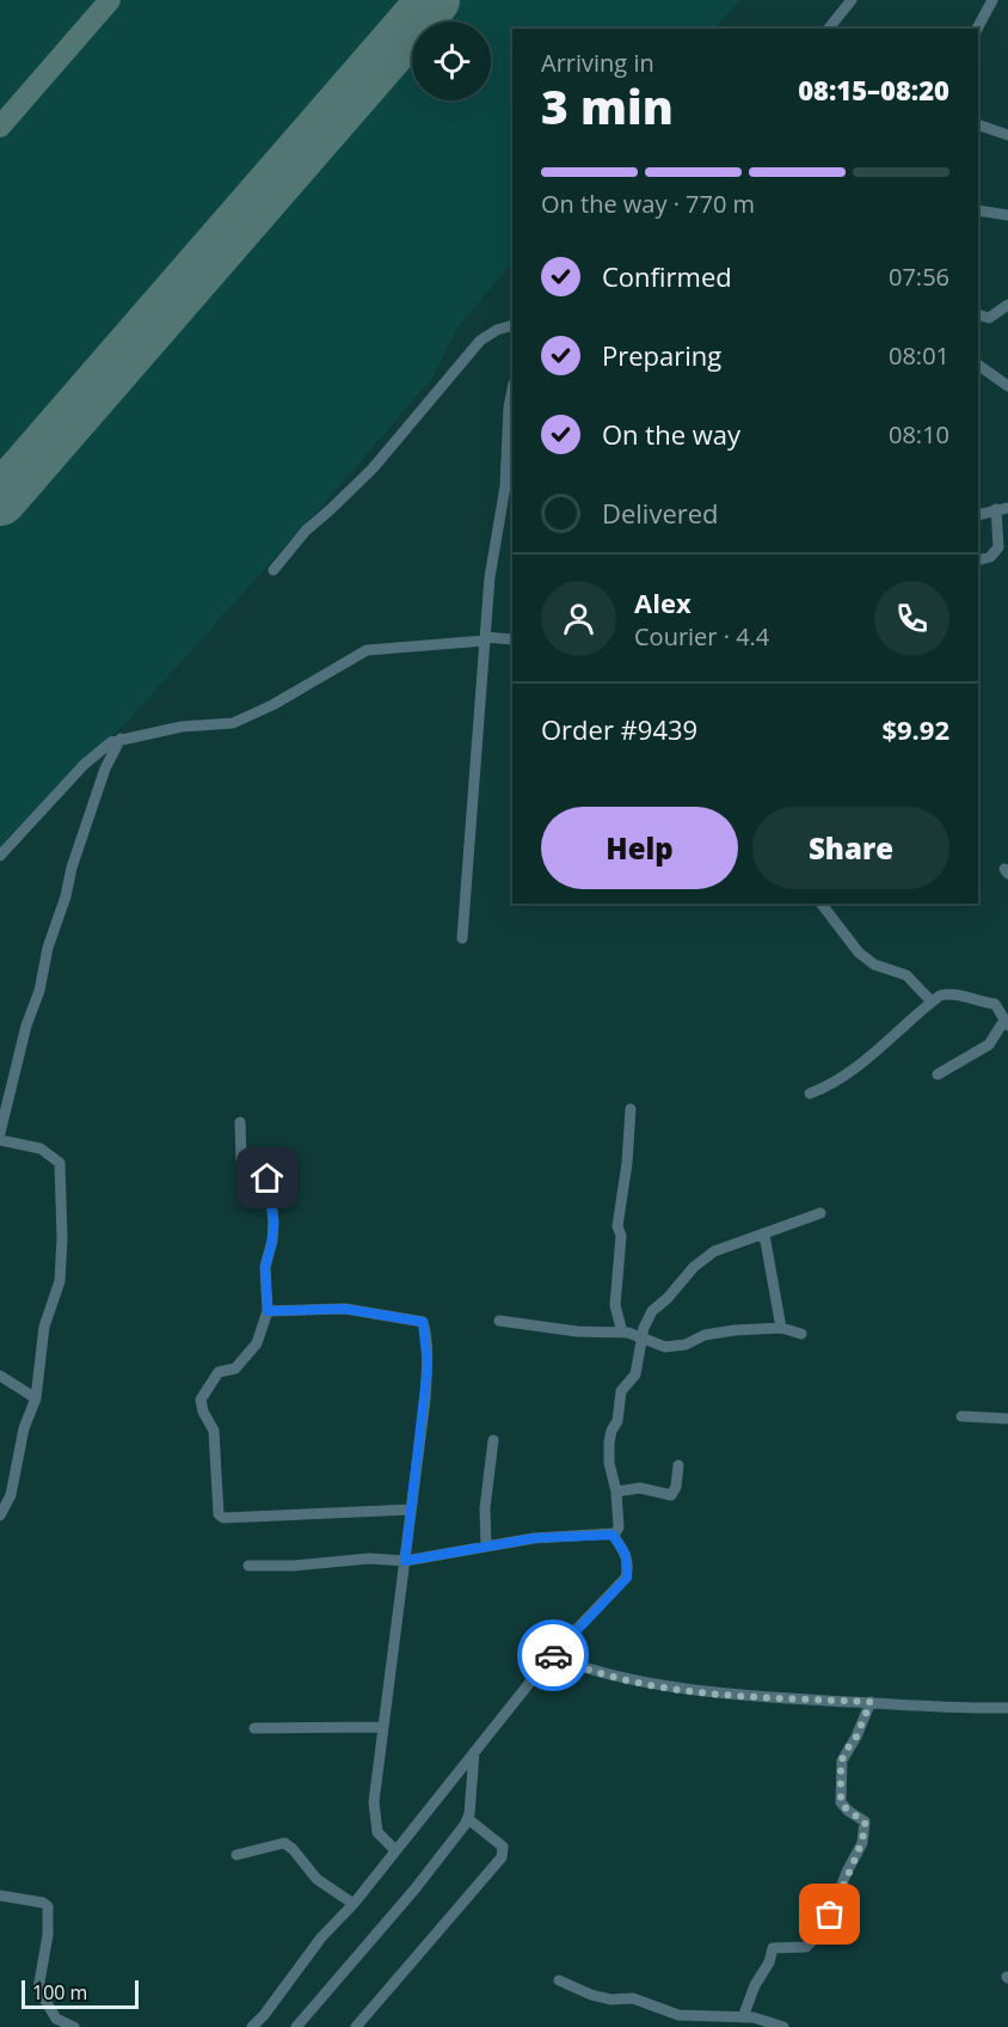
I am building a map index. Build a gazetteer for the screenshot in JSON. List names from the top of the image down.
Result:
{
  "scale_bar": "100 m",
  "page": {
    "heading": ["3 min", "Arriving in", "08:15–08:20"],
    "panel": [
      "Alex",
      "Courier · 4.4",
      "Order #9439",
      "$9.92"
    ],
    "bar": "On the way · 770 m",
    "list": [
      ["Confirmed", "07:56"],
      ["Preparing", "08:01"],
      ["On the way", "08:10"],
      "Delivered"
    ],
    "buttons": ["Help", "Share"],
    "scale": "100 m"
  }
}
